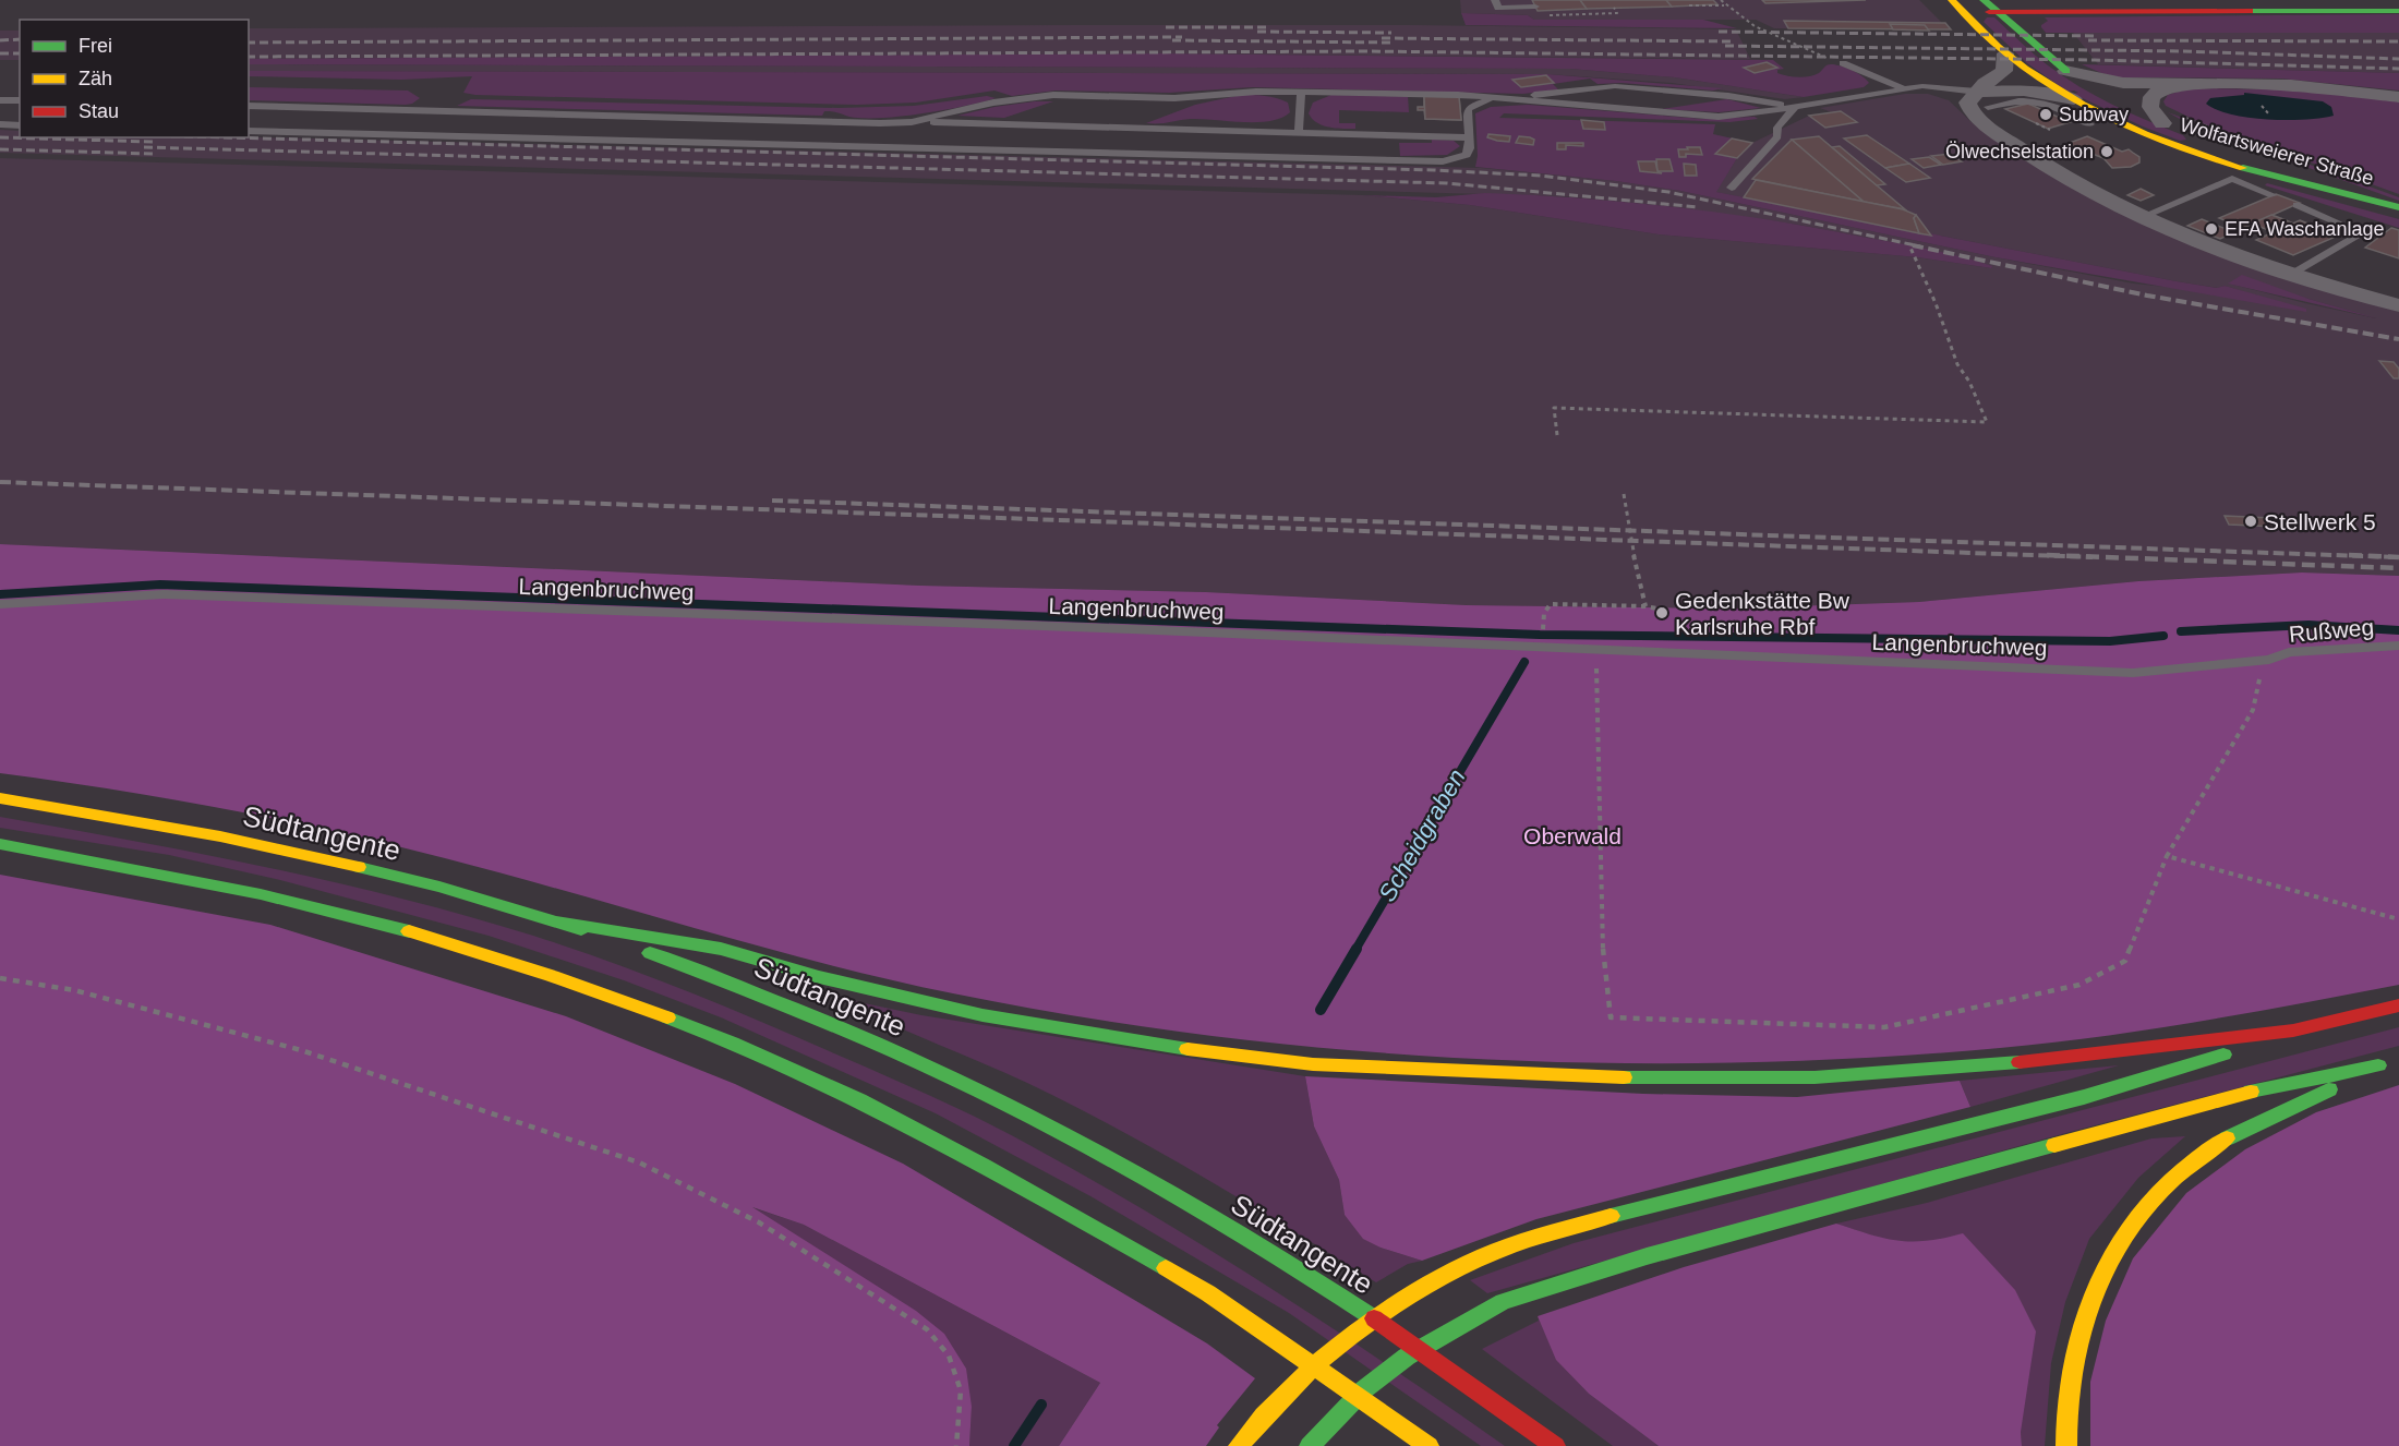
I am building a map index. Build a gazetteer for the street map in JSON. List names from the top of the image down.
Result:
{
  "streets": {
    "main road": ["Wolfartsweierer Straße", "Südtangente"],
    "lane": ["Langenbruchweg", "Rußweg"]
  },
  "crossings": [
    ["Langenbruchweg", "Rußweg"]
  ],
  "water": ["Scheidgraben"],
  "parks": ["Oberwald"],
  "places": [
    "Subway",
    "Ölwechselstation",
    "EFA Waschanlage",
    "Stellwerk 5",
    "Gedenkstätte Bw Karlsruhe Rbf"
  ],
  "legend": ["Frei", "Zäh", "Stau"]
}
